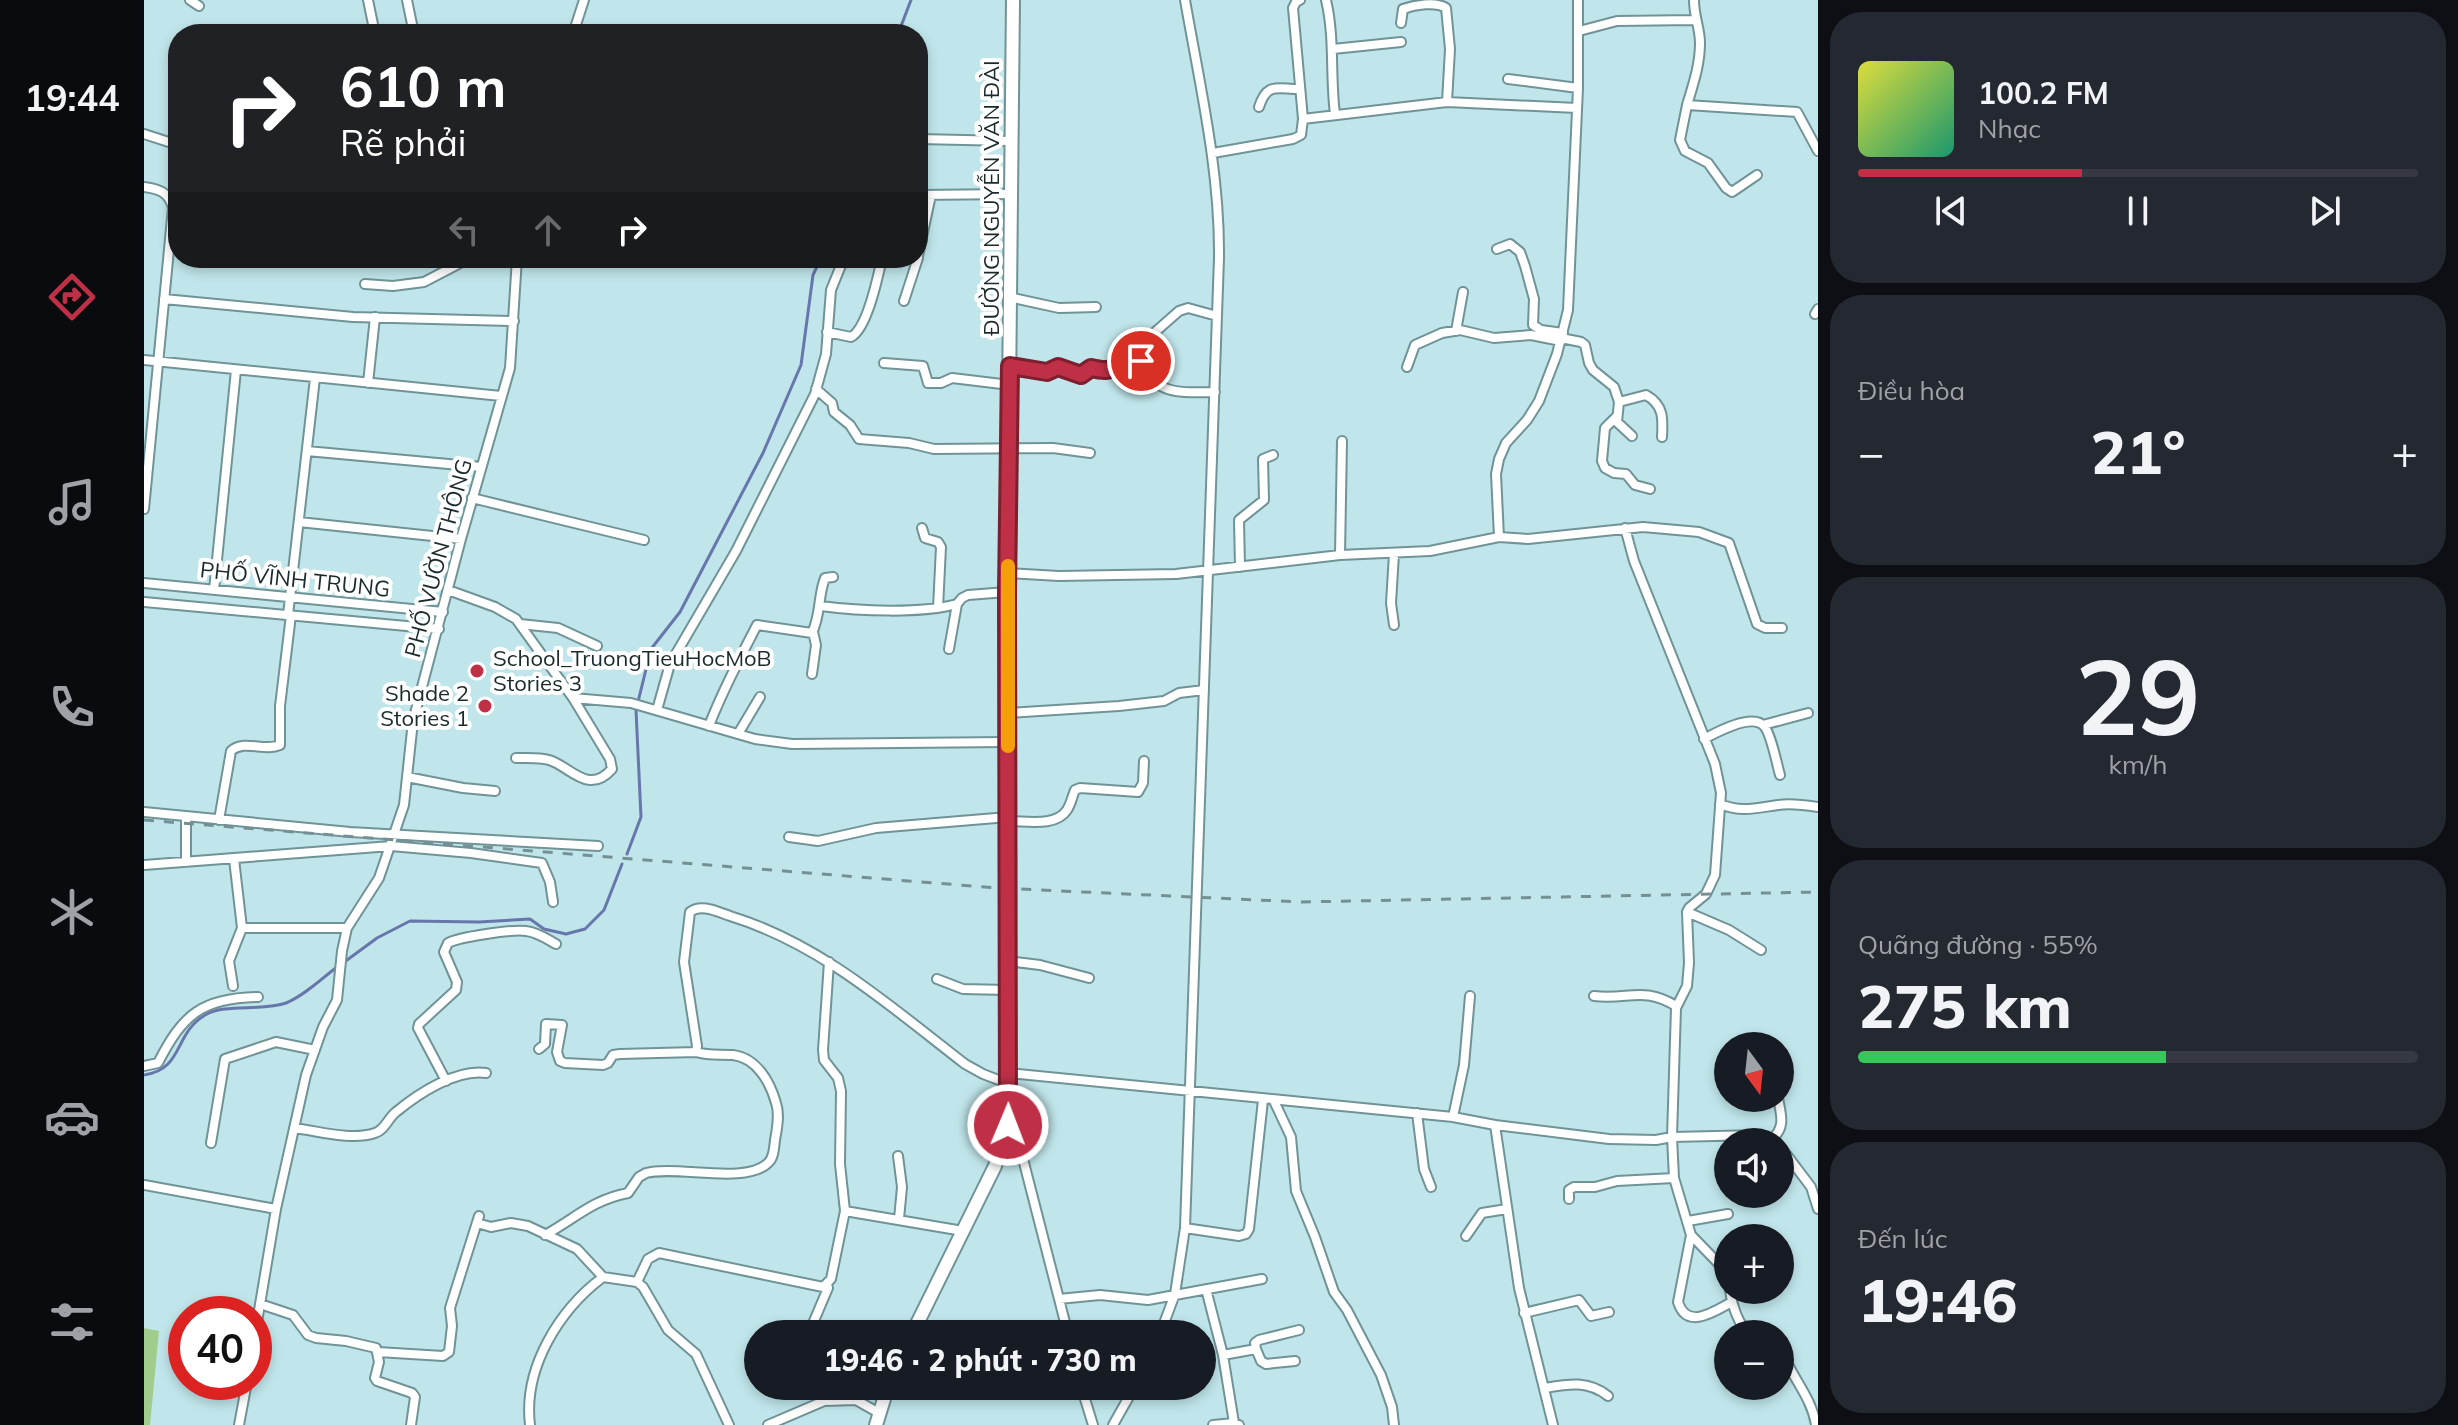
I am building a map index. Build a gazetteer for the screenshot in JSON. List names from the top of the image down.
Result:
{
  "streets": {
    "street": ["ĐƯỜNG NGUYỄN VĂN ĐÀI", "PHỐ VƯỜN THÔNG", "PHỐ VĨNH TRUNG"]
  },
  "crossings": [
    ["PHỐ VƯỜN THÔNG", "PHỐ VĨNH TRUNG"]
  ],
  "places": ["School_TruongTieuHocMoB Stories 3", "Shade 2 Stories 1"],
  "north": "bottom",
  "page": {
    "tabs": "19:44",
    "turn": ["610 m", "Rẽ phải"],
    "song": ["100.2 FM", "Nhạc"],
    "tile": [
      "Điều hòa",
      ["29", "km/h"],
      ["Quãng đường · 55%", "275 km"],
      ["Đến lúc", "19:46"]
    ],
    "heat": ["−", "21°", "+"],
    "map_buttons": ["+", "−"],
    "limit": "40",
    "trip": "19:46 · 2 phút · 730 m"
  }
}
